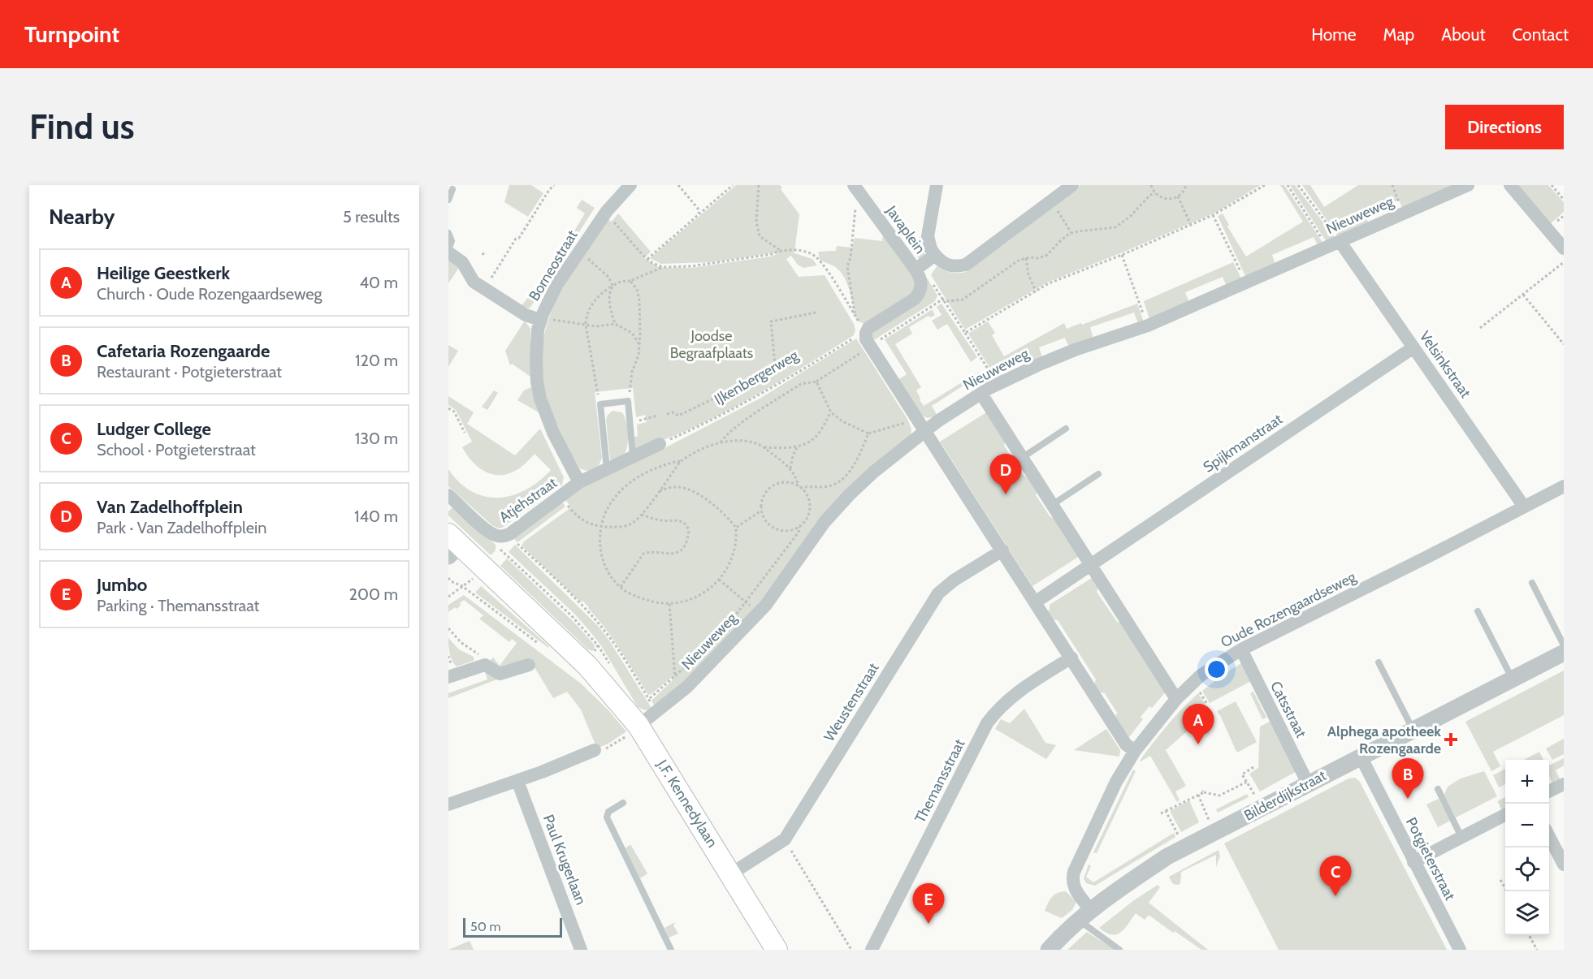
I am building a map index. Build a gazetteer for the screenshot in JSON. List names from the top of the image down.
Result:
{
  "streets": {
    "main road": ["J.F. Kennedylaan"],
    "street": [
      "Nieuweweg",
      "Javaplein",
      "Borneostraat",
      "Velsinkstraat",
      "Spijkmanstraat",
      "Atjehstraat",
      "Oude Rozengaardseweg",
      "Weustenstraat",
      "Catsstraat",
      "Themansstraat",
      "Bilderdijkstraat",
      "Potgieterstraat",
      "Paul Krugerlaan"
    ],
    "path": ["IJkenbergerweg"]
  },
  "crossings": [
    ["Nieuweweg", "Velsinkstraat"],
    ["Nieuweweg", "J.F. Kennedylaan"],
    ["Borneostraat", "Atjehstraat"],
    ["Velsinkstraat", "Spijkmanstraat"],
    ["Velsinkstraat", "Oude Rozengaardseweg"],
    ["Oude Rozengaardseweg", "Catsstraat"],
    ["Oude Rozengaardseweg", "Bilderdijkstraat"],
    ["Weustenstraat", "J.F. Kennedylaan"],
    ["Catsstraat", "Bilderdijkstraat"],
    ["Bilderdijkstraat", "Potgieterstraat"]
  ],
  "parks": ["Joodse Begraafplaats"],
  "places": {
    "health": ["Alphega apotheek Rozengaarde"]
  },
  "scale_bar": "50 m",
  "page": {
    "header": "Turnpoint",
    "nav": [
      "Home",
      "Map",
      "About",
      "Contact"
    ],
    "buttons": "Directions",
    "title": "Find us",
    "heading": ["Nearby", "5 results"],
    "list": [
      {
        "mark": "A",
        "name": "Heilige Geestkerk",
        "note": "Church · Oude Rozengaardseweg",
        "value": "40 m"
      },
      {
        "mark": "B",
        "name": "Cafetaria Rozengaarde",
        "note": "Restaurant · Potgieterstraat",
        "value": "120 m"
      },
      {
        "mark": "C",
        "name": "Ludger College",
        "note": "School · Potgieterstraat",
        "value": "130 m"
      },
      {
        "mark": "D",
        "name": "Van Zadelhoffplein",
        "note": "Park · Van Zadelhoffplein",
        "value": "140 m"
      },
      {
        "mark": "E",
        "name": "Jumbo",
        "note": "Parking · Themansstraat",
        "value": "200 m"
      }
    ],
    "pins": [
      "D",
      "A",
      "B",
      "C",
      "E"
    ],
    "map_buttons": ["+", "−"],
    "scale": "50 m"
  }
}
